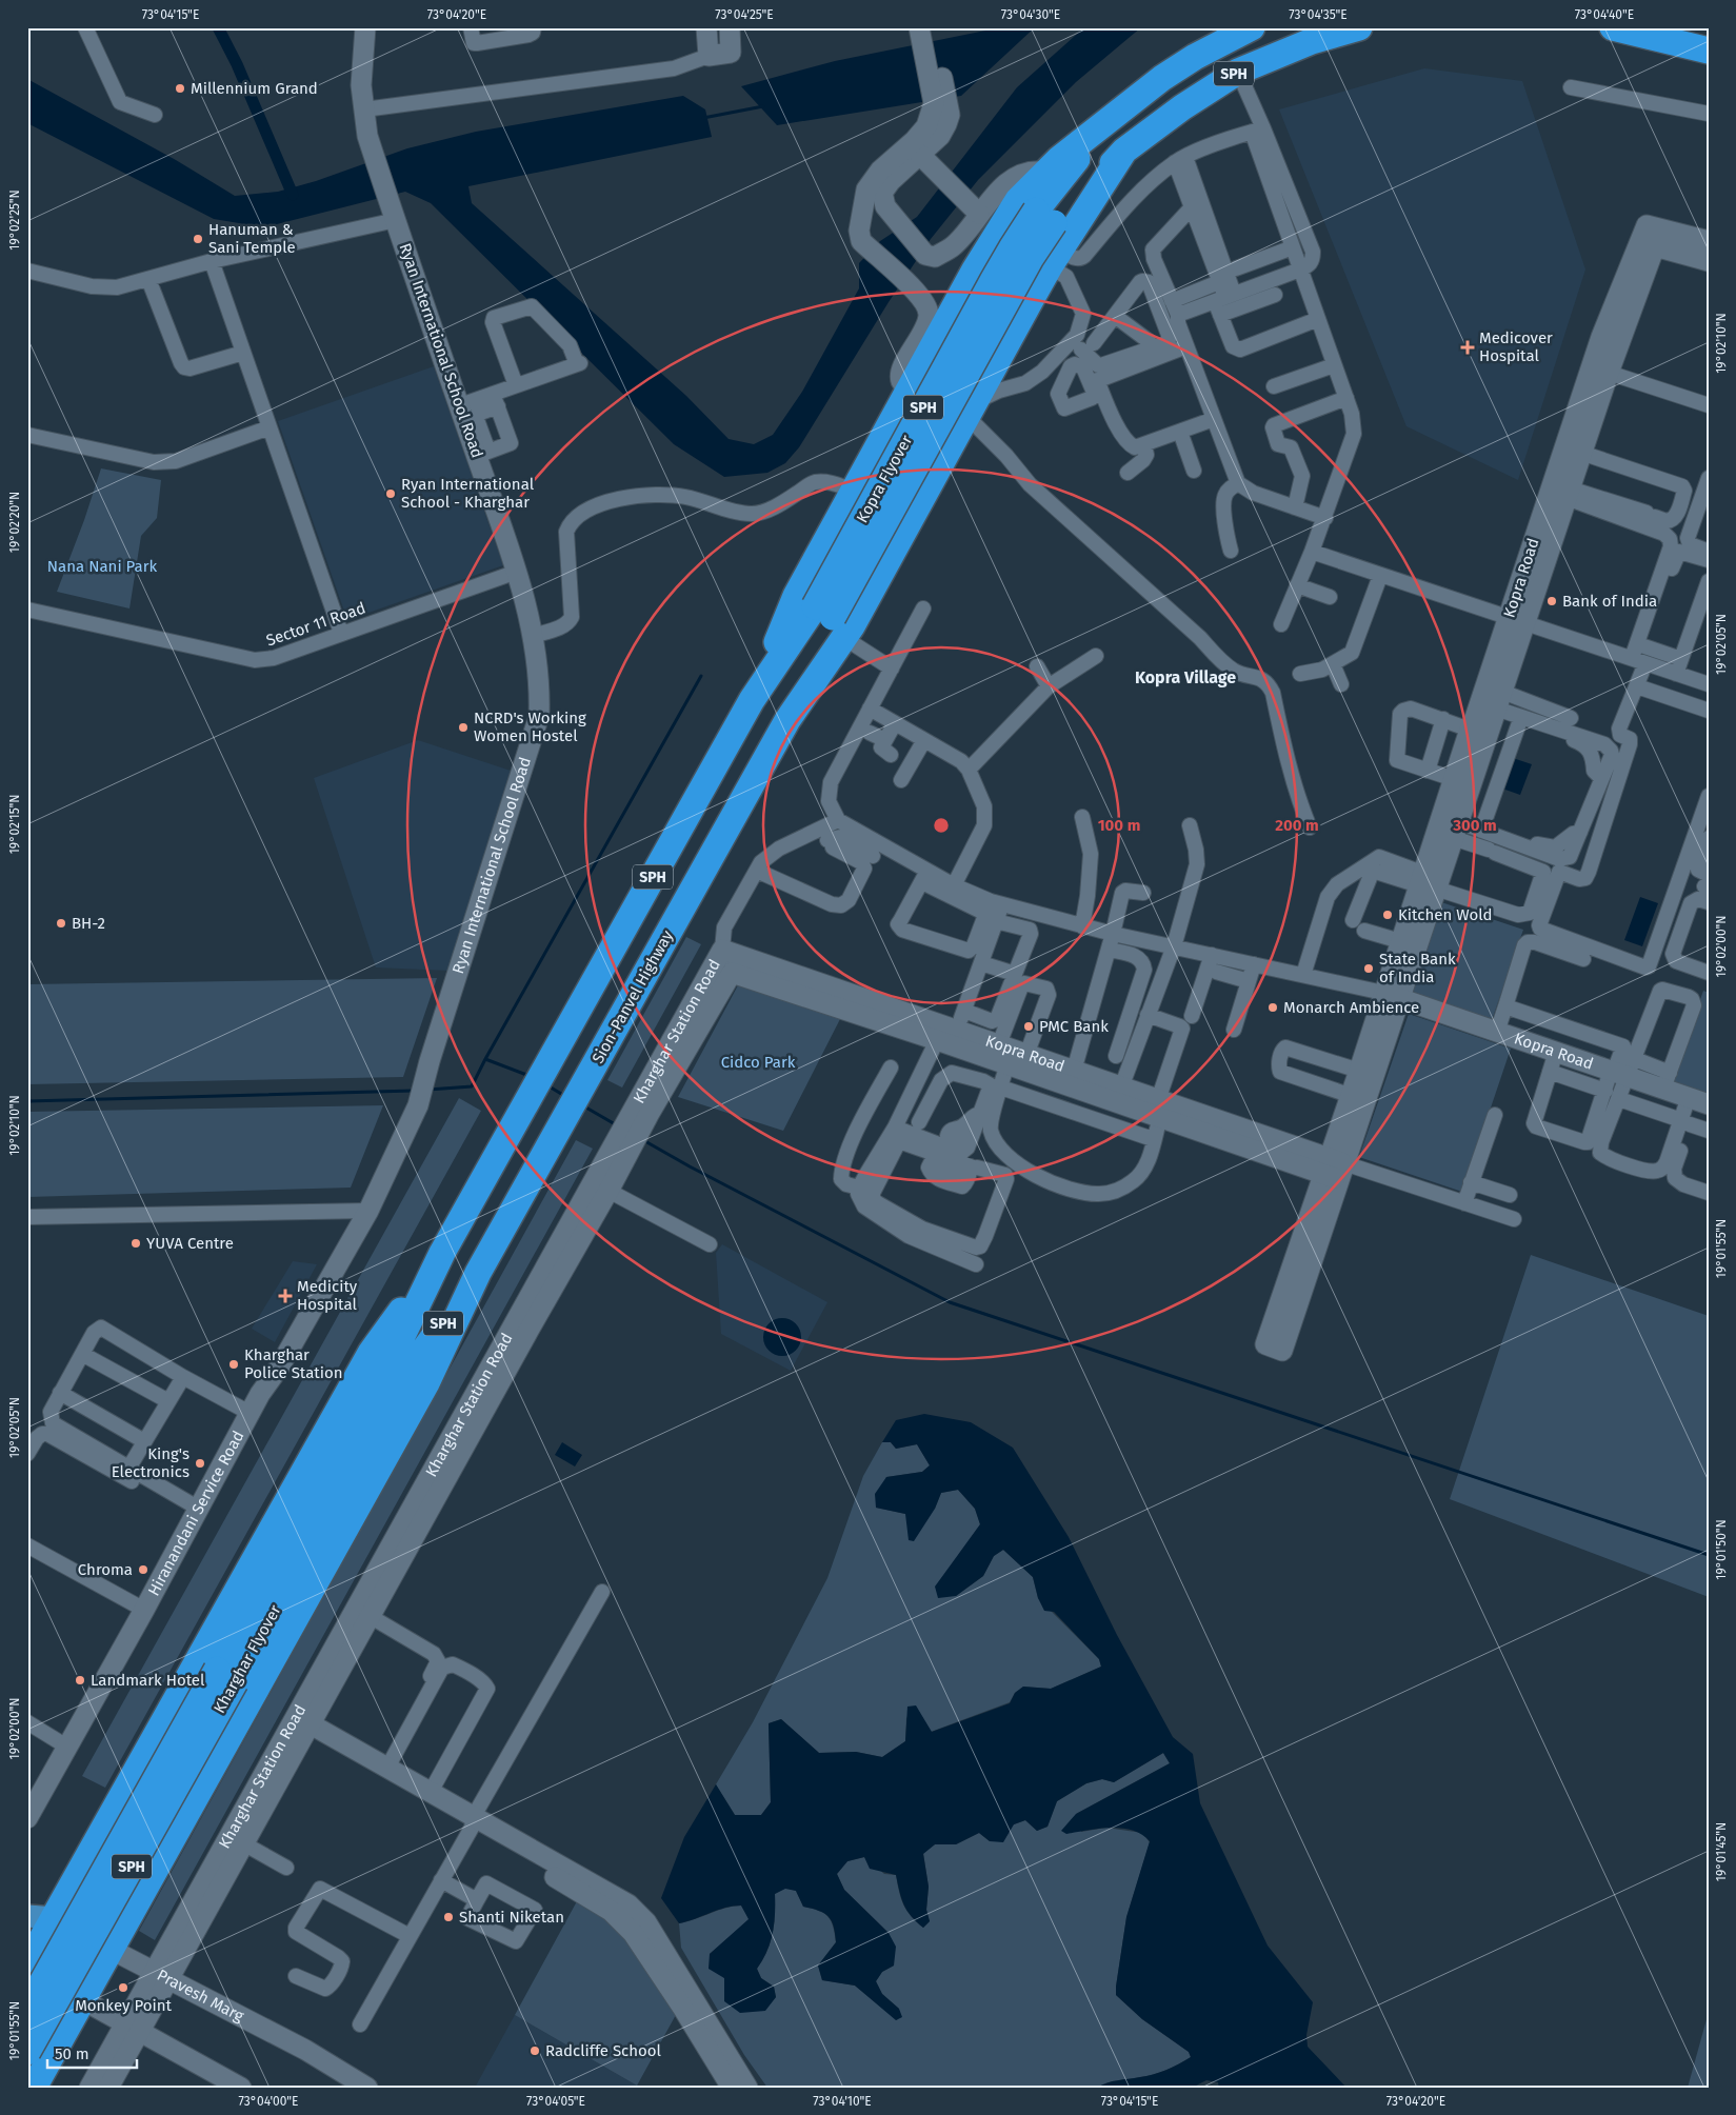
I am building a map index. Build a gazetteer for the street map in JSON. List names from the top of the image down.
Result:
{
  "streets": {
    "highway": [
      "SPH",
      "Kopra Flyover",
      "Sion-Panvel Highway",
      "Kharghar Flyover"
    ],
    "main road": ["Pravesh Marg"],
    "street": [
      "Ryan International School Road",
      "Kopra Road",
      "Sector 11 Road",
      "Kharghar Station Road",
      "Hiranandani Service Road"
    ]
  },
  "crossings": [
    ["SPH", "Kopra Flyover"],
    ["SPH", "Kharghar Flyover"],
    ["Ryan International School Road", "Sector 11 Road"],
    ["Ryan International School Road", "Hiranandani Service Road"],
    ["Kopra Flyover", "Sion-Panvel Highway"],
    ["Kopra Road", "Kharghar Station Road"],
    ["Sion-Panvel Highway", "Kharghar Flyover"],
    ["Kharghar Station Road", "Pravesh Marg"]
  ],
  "districts": ["Kopra Village"],
  "parks": ["Nana Nani Park", "Cidco Park"],
  "places": {
    "other": [
      "Millennium Grand",
      "Hanuman & Sani Temple",
      "Ryan International School - Kharghar",
      "Bank of India",
      "NCRD's Working Women Hostel",
      "Kitchen Wold",
      "BH-2",
      "State Bank of India",
      "Monarch Ambience",
      "PMC Bank",
      "YUVA Centre",
      "Kharghar Police Station",
      "King's Electronics",
      "Chroma",
      "Landmark Hotel",
      "Shanti Niketan",
      "Monkey Point",
      "Radcliffe School"
    ],
    "health": ["Medicover Hospital", "Medicity Hospital"]
  },
  "scale_bar": "50 m",
  "coordinates": [
    "73°04'15\"E",
    "73°04'20\"E",
    "73°04'25\"E",
    "73°04'30\"E",
    "73°04'35\"E",
    "73°04'40\"E",
    "19°02'25\"N",
    "19°02'10\"N",
    "19°02'20\"N",
    "19°02'05\"N",
    "19°02'15\"N",
    "19°02'00\"N",
    "19°01'55\"N",
    "19°01'50\"N",
    "19°01'45\"N",
    "73°04'00\"E",
    "73°04'05\"E",
    "73°04'10\"E"
  ],
  "rings": ["100 m", "200 m", "300 m"]
}
